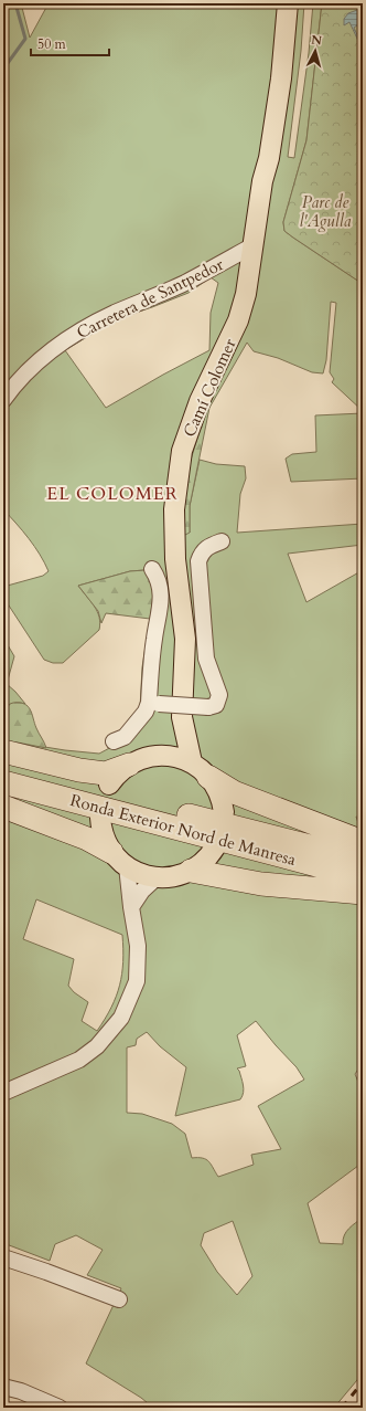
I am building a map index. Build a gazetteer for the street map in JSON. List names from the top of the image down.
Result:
{
  "streets": {
    "highway": ["Ronda Exterior Nord de Manresa"],
    "main road": ["Camí Colomer"],
    "street": ["Carretera de Santpedor"]
  },
  "crossings": [
    ["Carretera de Santpedor", "Camí Colomer"]
  ],
  "districts": ["EL COLOMER"],
  "parks": ["Parc de l'Agulla"],
  "scale_bar": "50 m",
  "north": "top"
}
